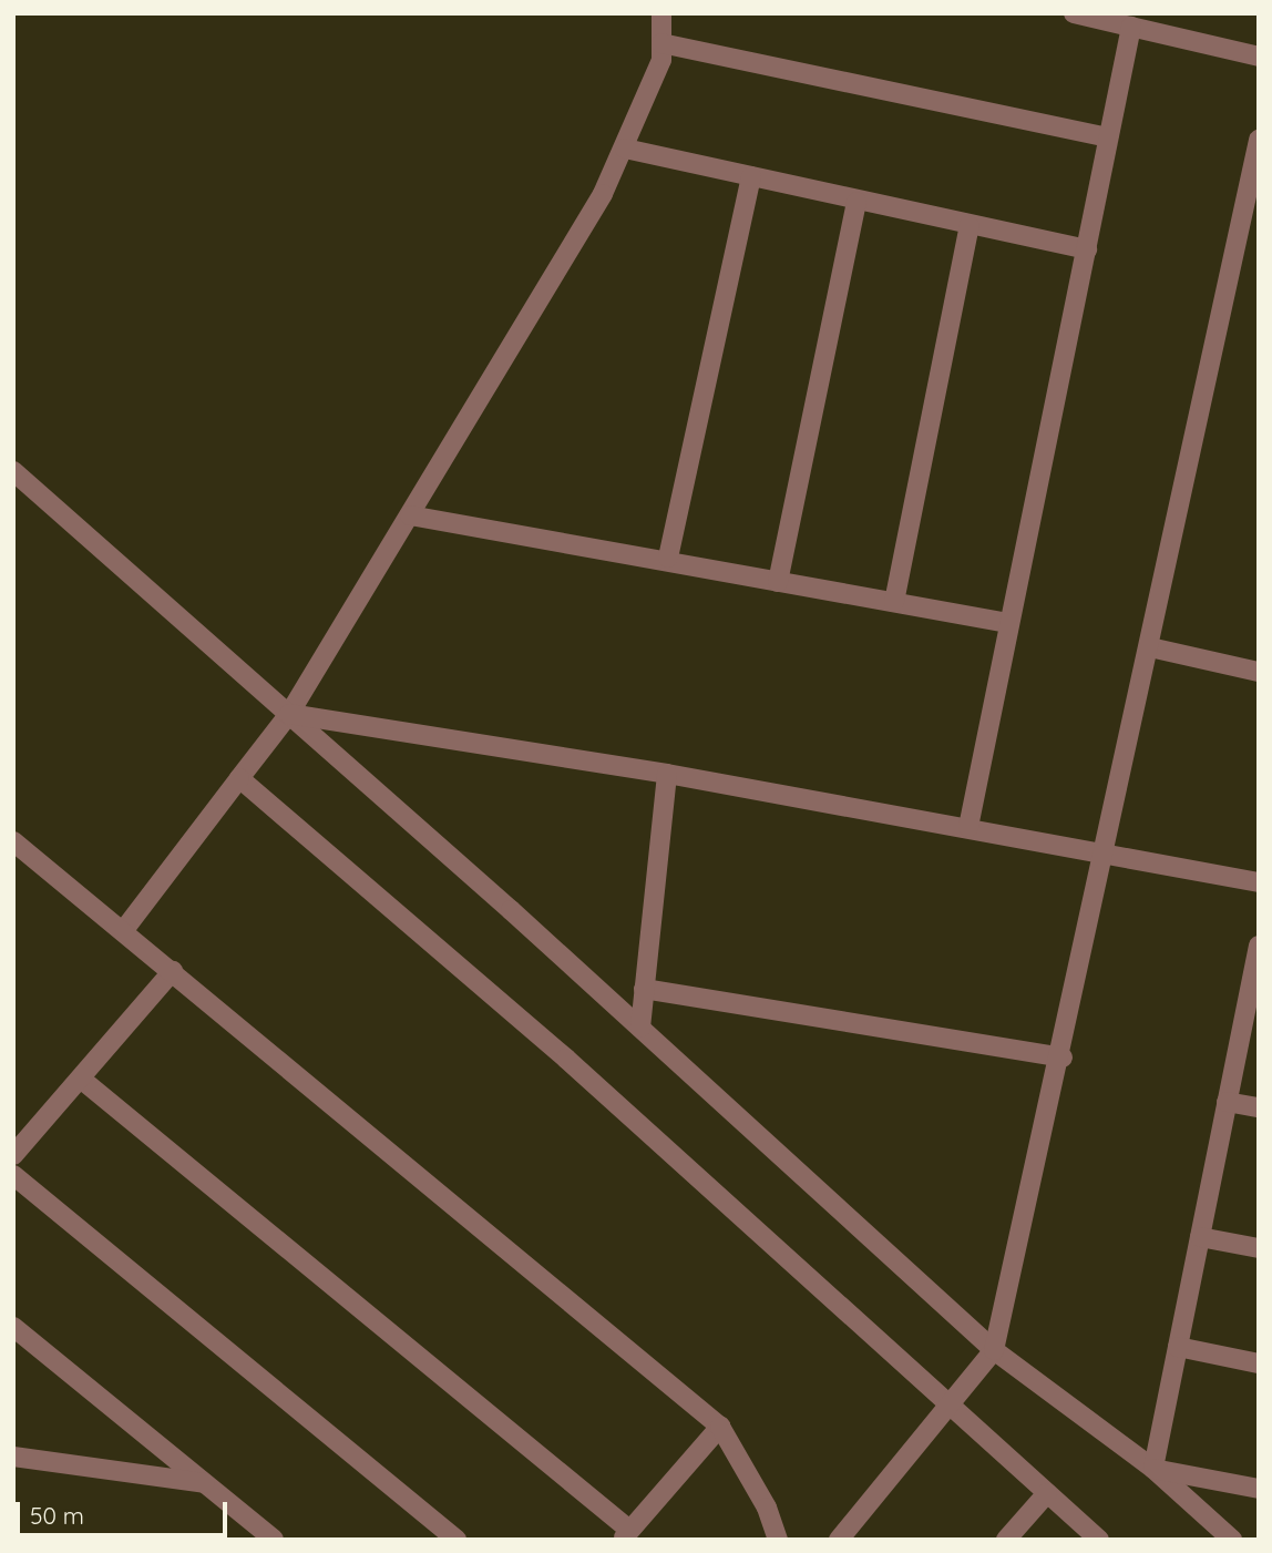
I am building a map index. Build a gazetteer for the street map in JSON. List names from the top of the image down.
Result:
{
  "scale_bar": "50 m"
}
